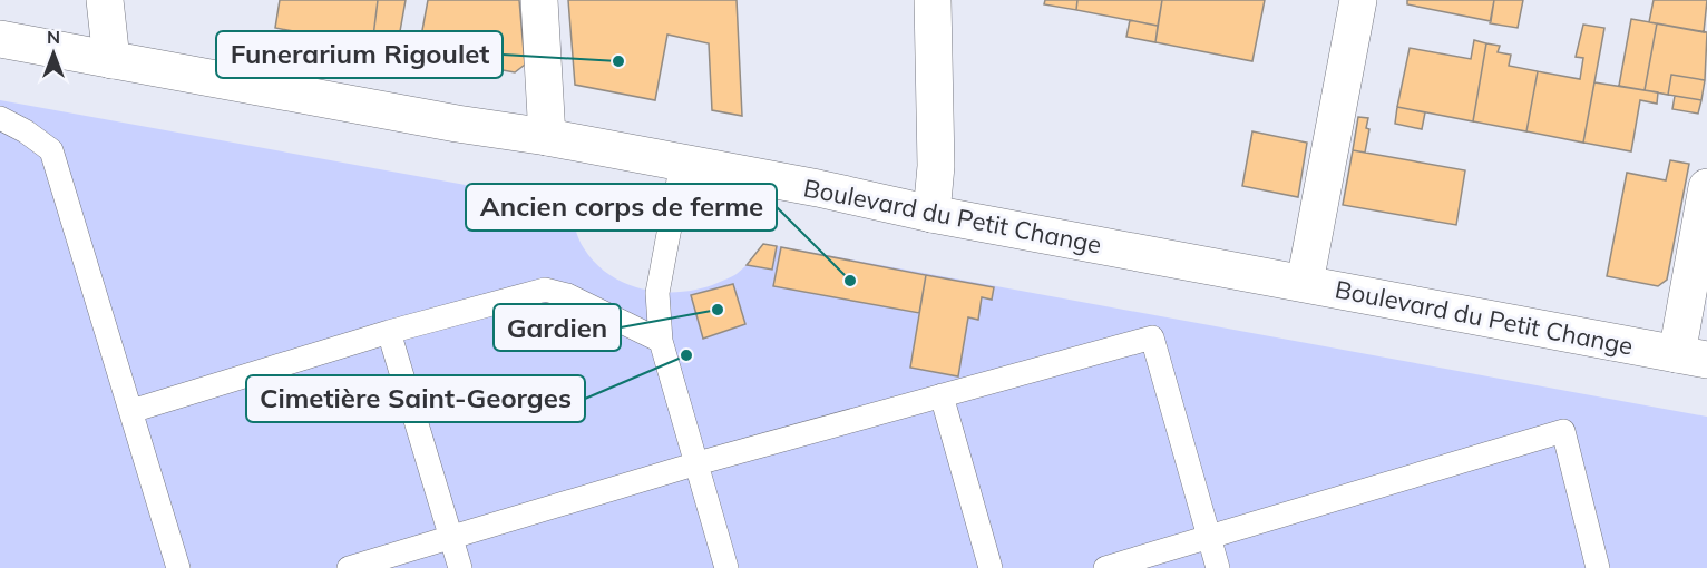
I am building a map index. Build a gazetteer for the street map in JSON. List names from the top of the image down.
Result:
{
  "streets": {
    "main road": ["Boulevard du Petit Change"]
  },
  "places": [
    "Funerarium Rigoulet",
    "Ancien corps de ferme",
    "Gardien",
    "Cimetière Saint-Georges"
  ],
  "north": "top"
}
